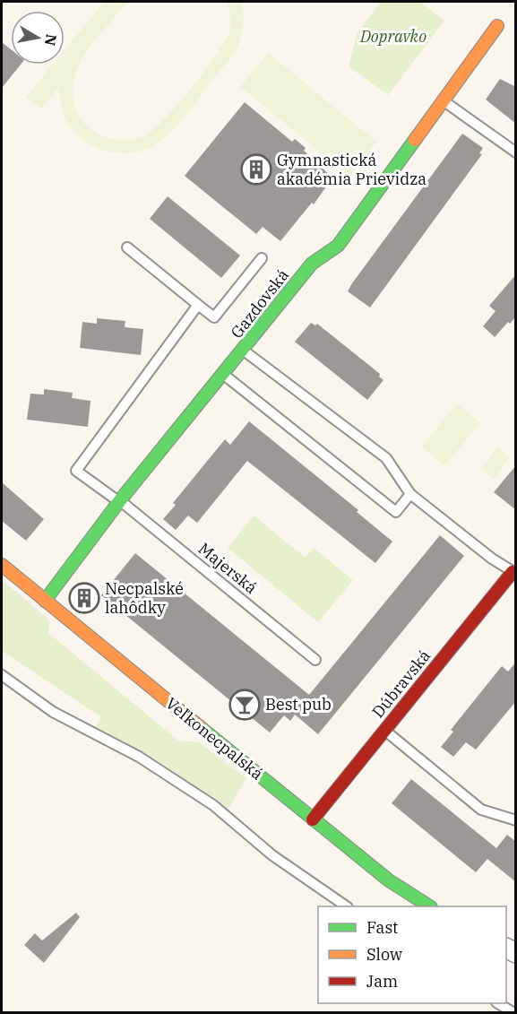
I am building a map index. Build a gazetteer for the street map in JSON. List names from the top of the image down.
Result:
{
  "streets": {
    "street": ["Gazdovská", "Dúbravská", "Veľkonecpalská"],
    "lane": ["Majerská"]
  },
  "crossings": [
    ["Gazdovská", "Majerská"],
    ["Gazdovská", "Veľkonecpalská"],
    ["Dúbravská", "Veľkonecpalská"]
  ],
  "parks": ["Dopravko"],
  "places": {
    "building": ["Gymnastická akadémia Prievidza", "Necpalské lahôdky"],
    "bar": ["Best pub"]
  },
  "legend": ["Fast", "Slow", "Jam"],
  "north": "right"
}
